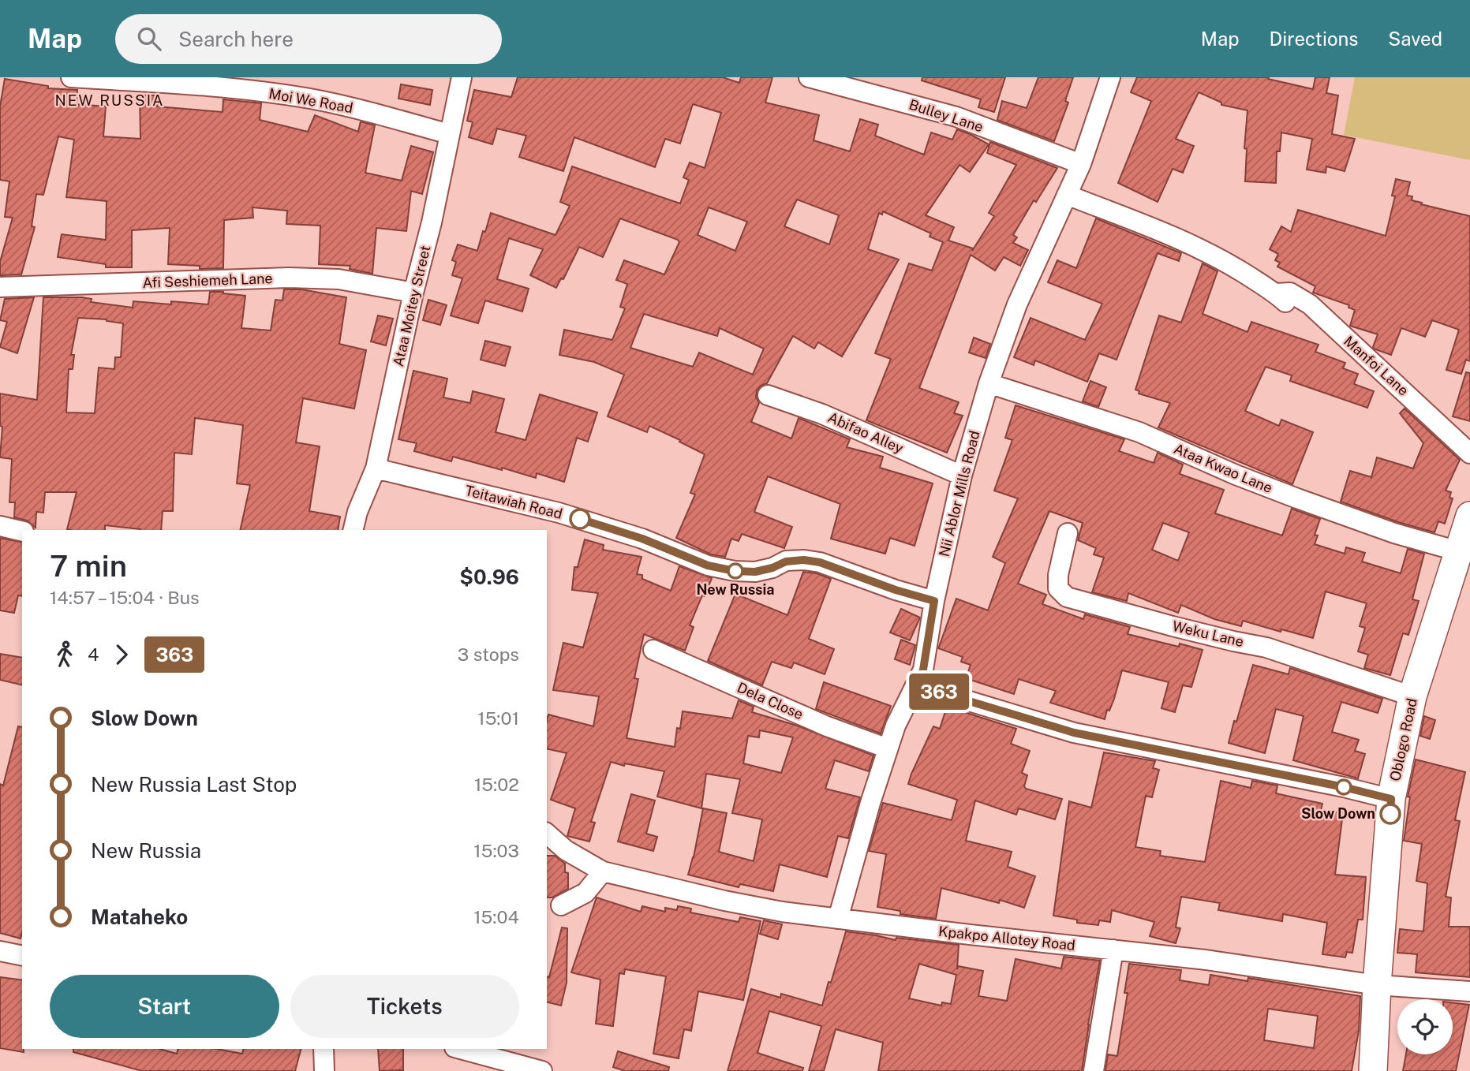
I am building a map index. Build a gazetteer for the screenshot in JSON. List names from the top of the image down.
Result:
{
  "streets": {
    "main road": ["Oblogo Road"],
    "street": [
      "Moi We Road",
      "Bulley Lane",
      "Afi Seshiemeh Lane",
      "Ataa Moitey Street",
      "Manfoi Lane",
      "Abifao Alley",
      "Ataa Kwao Lane",
      "Nii Ablor Mills Road",
      "Teitawiah Road",
      "Weku Lane",
      "Dela Close",
      "Kpakpo Allotey Road"
    ]
  },
  "crossings": [
    ["Moi We Road", "Ataa Moitey Street"],
    ["Bulley Lane", "Nii Ablor Mills Road"],
    ["Afi Seshiemeh Lane", "Ataa Moitey Street"],
    ["Ataa Moitey Street", "Teitawiah Road"],
    ["Manfoi Lane", "Nii Ablor Mills Road"],
    ["Abifao Alley", "Nii Ablor Mills Road"],
    ["Ataa Kwao Lane", "Nii Ablor Mills Road"],
    ["Ataa Kwao Lane", "Oblogo Road"],
    ["Nii Ablor Mills Road", "Teitawiah Road"],
    ["Nii Ablor Mills Road", "Dela Close"],
    ["Nii Ablor Mills Road", "Kpakpo Allotey Road"],
    ["Weku Lane", "Oblogo Road"],
    ["Oblogo Road", "Kpakpo Allotey Road"]
  ],
  "districts": ["NEW RUSSIA"],
  "places": ["New Russia", "Slow Down"],
  "lines": ["bus line 363"],
  "page": {
    "header": "Map",
    "search": "Search here",
    "nav": ["Map", "Directions", "Saved"],
    "on_map": "363",
    "heading": ["7 min", "14:57 – 15:04 · Bus", "$0.96"],
    "legs": ["4", "363", "3 stops"],
    "list": [
      {
        "name": "Slow Down",
        "value": "15:01"
      },
      {
        "name": "New Russia Last Stop",
        "value": "15:02"
      },
      {
        "name": "New Russia",
        "value": "15:03"
      },
      {
        "name": "Mataheko",
        "value": "15:04"
      }
    ],
    "buttons": ["Start", "Tickets"]
  }
}
